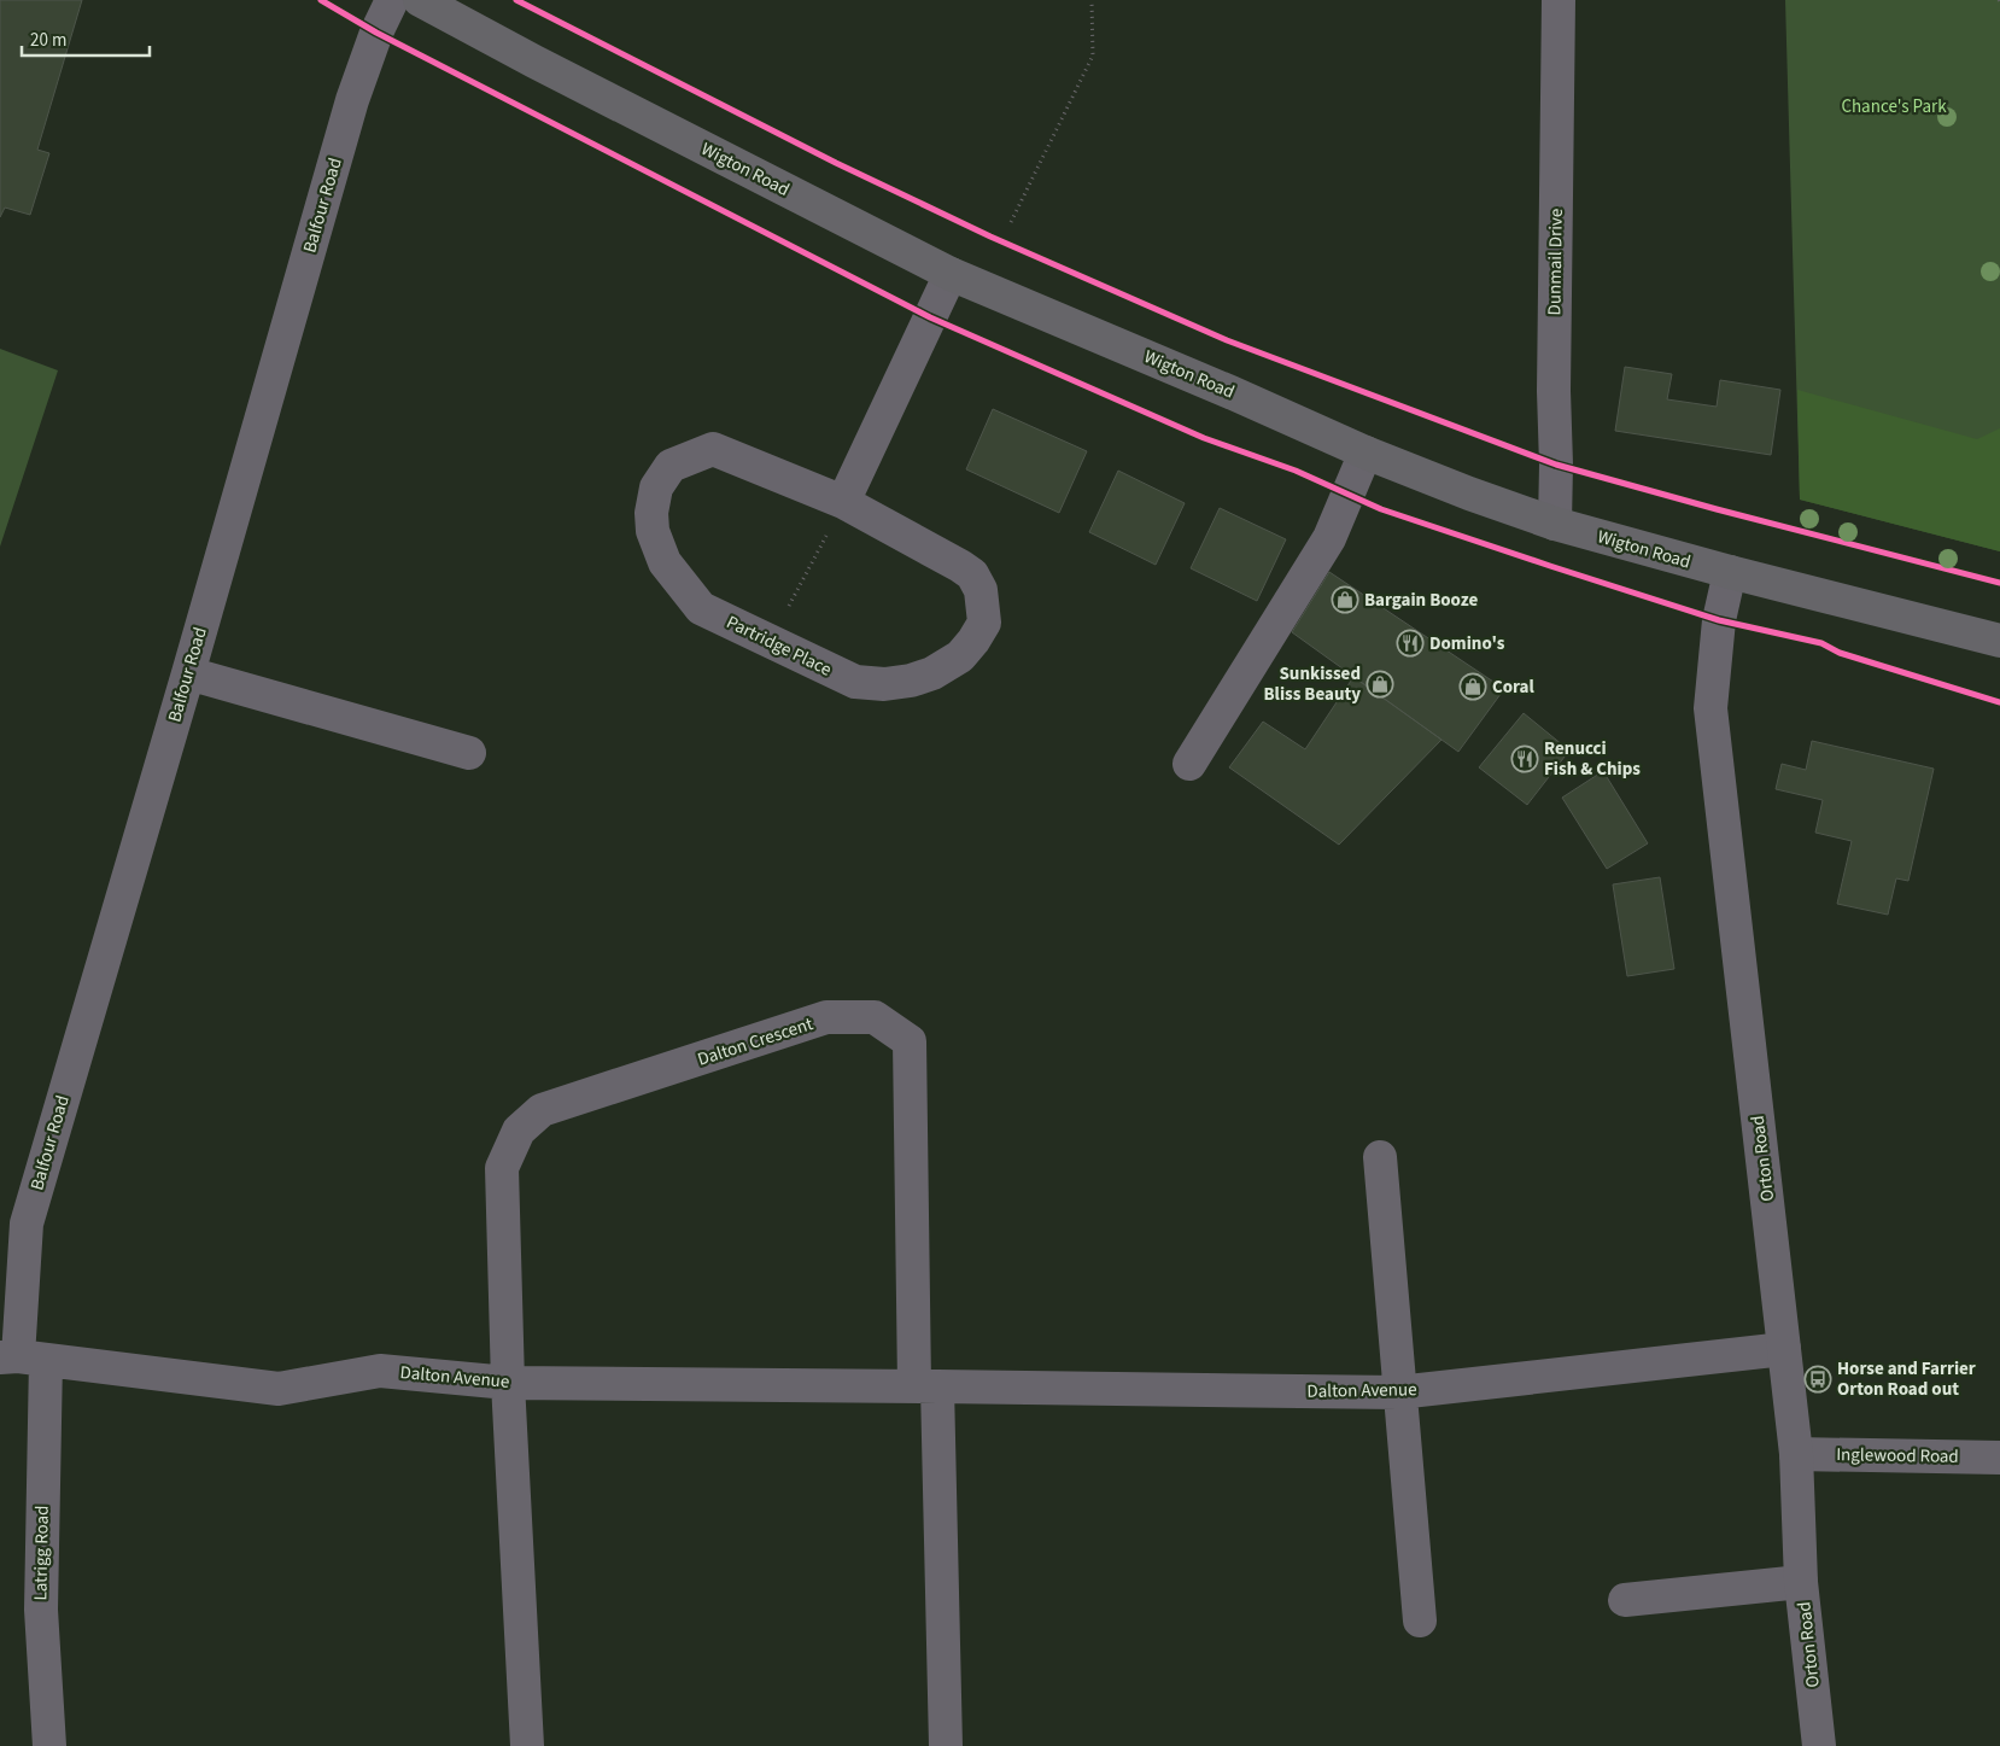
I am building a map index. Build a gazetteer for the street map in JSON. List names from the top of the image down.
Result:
{
  "streets": {
    "main road": ["Wigton Road"],
    "street": [
      "Balfour Road",
      "Dunmail Drive",
      "Partridge Place",
      "Dalton Crescent",
      "Orton Road",
      "Dalton Avenue",
      "Inglewood Road",
      "Latrigg Road"
    ]
  },
  "crossings": [
    ["Wigton Road", "Dunmail Drive"],
    ["Wigton Road", "Orton Road"],
    ["Balfour Road", "Dalton Avenue"],
    ["Balfour Road", "Latrigg Road"],
    ["Dalton Crescent", "Dalton Avenue"],
    ["Orton Road", "Dalton Avenue"],
    ["Orton Road", "Inglewood Road"],
    ["Dalton Avenue", "Latrigg Road"]
  ],
  "parks": ["Chance's Park"],
  "places": {
    "shop": ["Bargain Booze", "Sunkissed Bliss Beauty", "Coral"],
    "restaurant": ["Domino's", "Renucci Fish & Chips"],
    "bus stop": ["Horse and Farrier Orton Road out"]
  },
  "scale_bar": "20 m"
}
